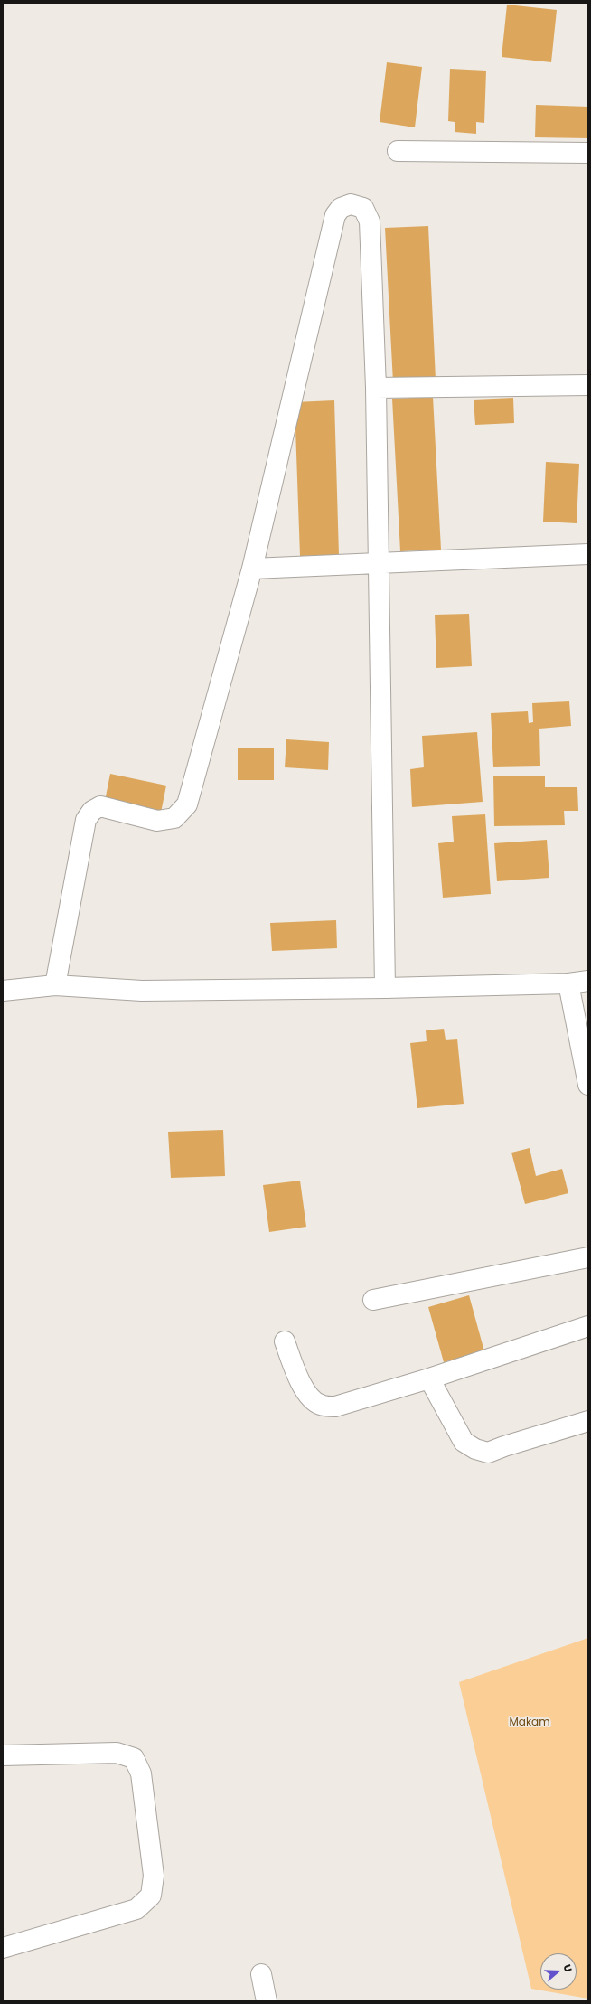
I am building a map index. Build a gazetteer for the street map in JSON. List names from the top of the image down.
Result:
{
  "parks": ["Makam"],
  "north": "right"
}
